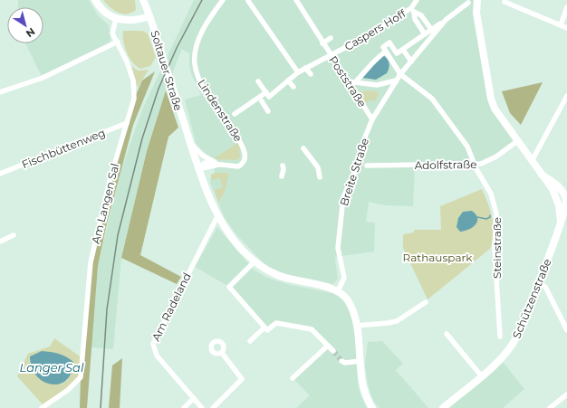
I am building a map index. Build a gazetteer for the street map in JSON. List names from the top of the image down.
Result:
{
  "streets": {
    "street": [
      "Caspers Hoff",
      "Soltauer Straße",
      "Poststraße",
      "Lindenstraße",
      "Fischbüttenweg",
      "Adolfstraße",
      "Breite Straße",
      "Am Langen Sal",
      "Steinstraße",
      "Schützenstraße",
      "Am Radeland"
    ]
  },
  "crossings": [
    ["Caspers Hoff", "Poststraße"],
    ["Soltauer Straße", "Breite Straße"],
    ["Soltauer Straße", "Am Radeland"],
    ["Poststraße", "Breite Straße"],
    ["Fischbüttenweg", "Am Langen Sal"],
    ["Adolfstraße", "Steinstraße"],
    ["Adolfstraße", "Schützenstraße"],
    ["Breite Straße", "Steinstraße"]
  ],
  "water": ["Langer Sal"],
  "parks": ["Rathauspark"],
  "north": "bottom right"
}
